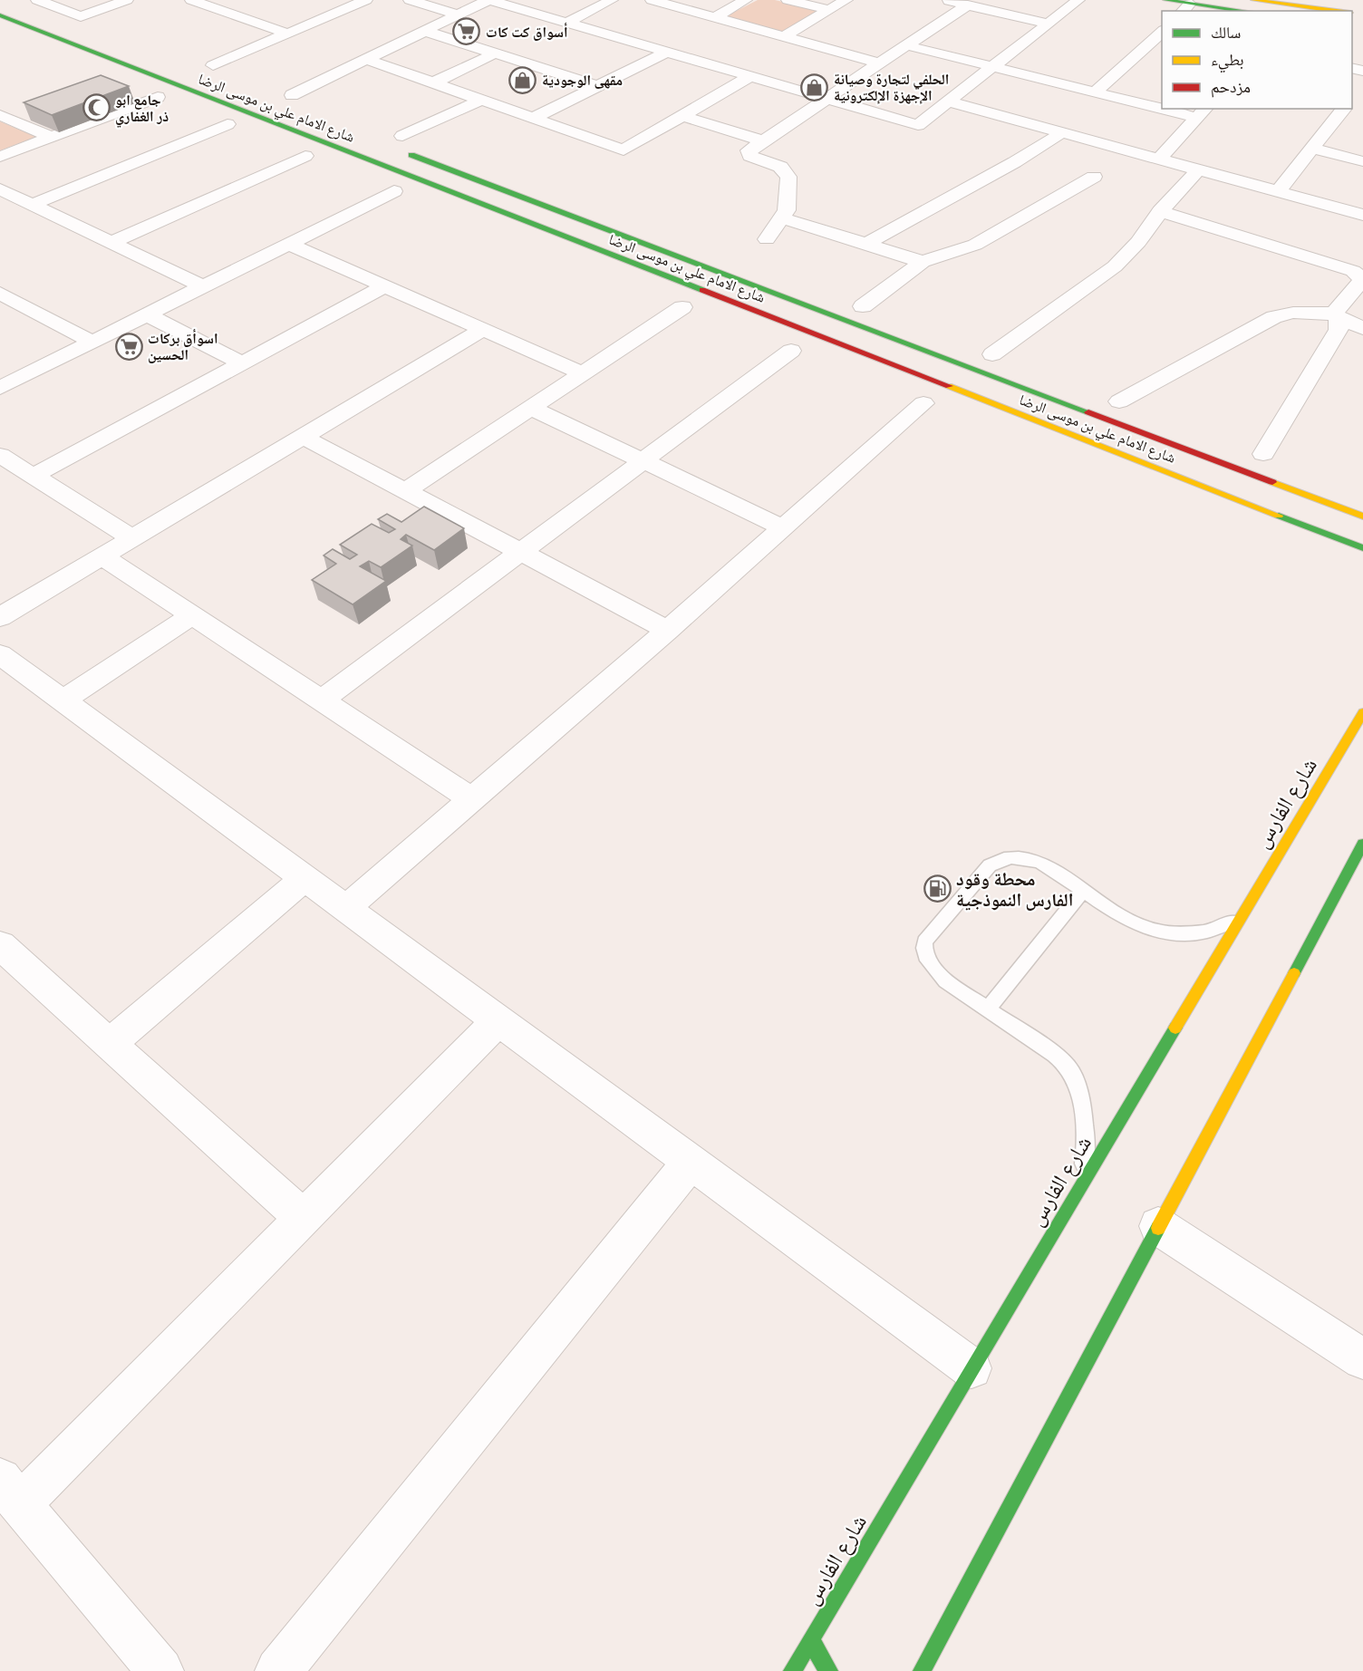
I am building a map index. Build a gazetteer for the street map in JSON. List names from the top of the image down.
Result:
{
  "streets": {
    "main road": ["شارع الامام علي بن موسى الرضا", "شارع الفارس"]
  },
  "places": {
    "supermarket": ["أسواق كت كات", "اسوأق بركات الحسين"],
    "shop": ["مقهى الوجودية", "الحلفي لتجارة وصيانة الإجهزة الإلكترونية"],
    "mosque": ["جامع ابو ذر الغفاري"],
    "fuel station": ["محطة وقود الفارس النموذجية"]
  },
  "legend": ["سالك", "بطيء", "مزدحم"]
}
